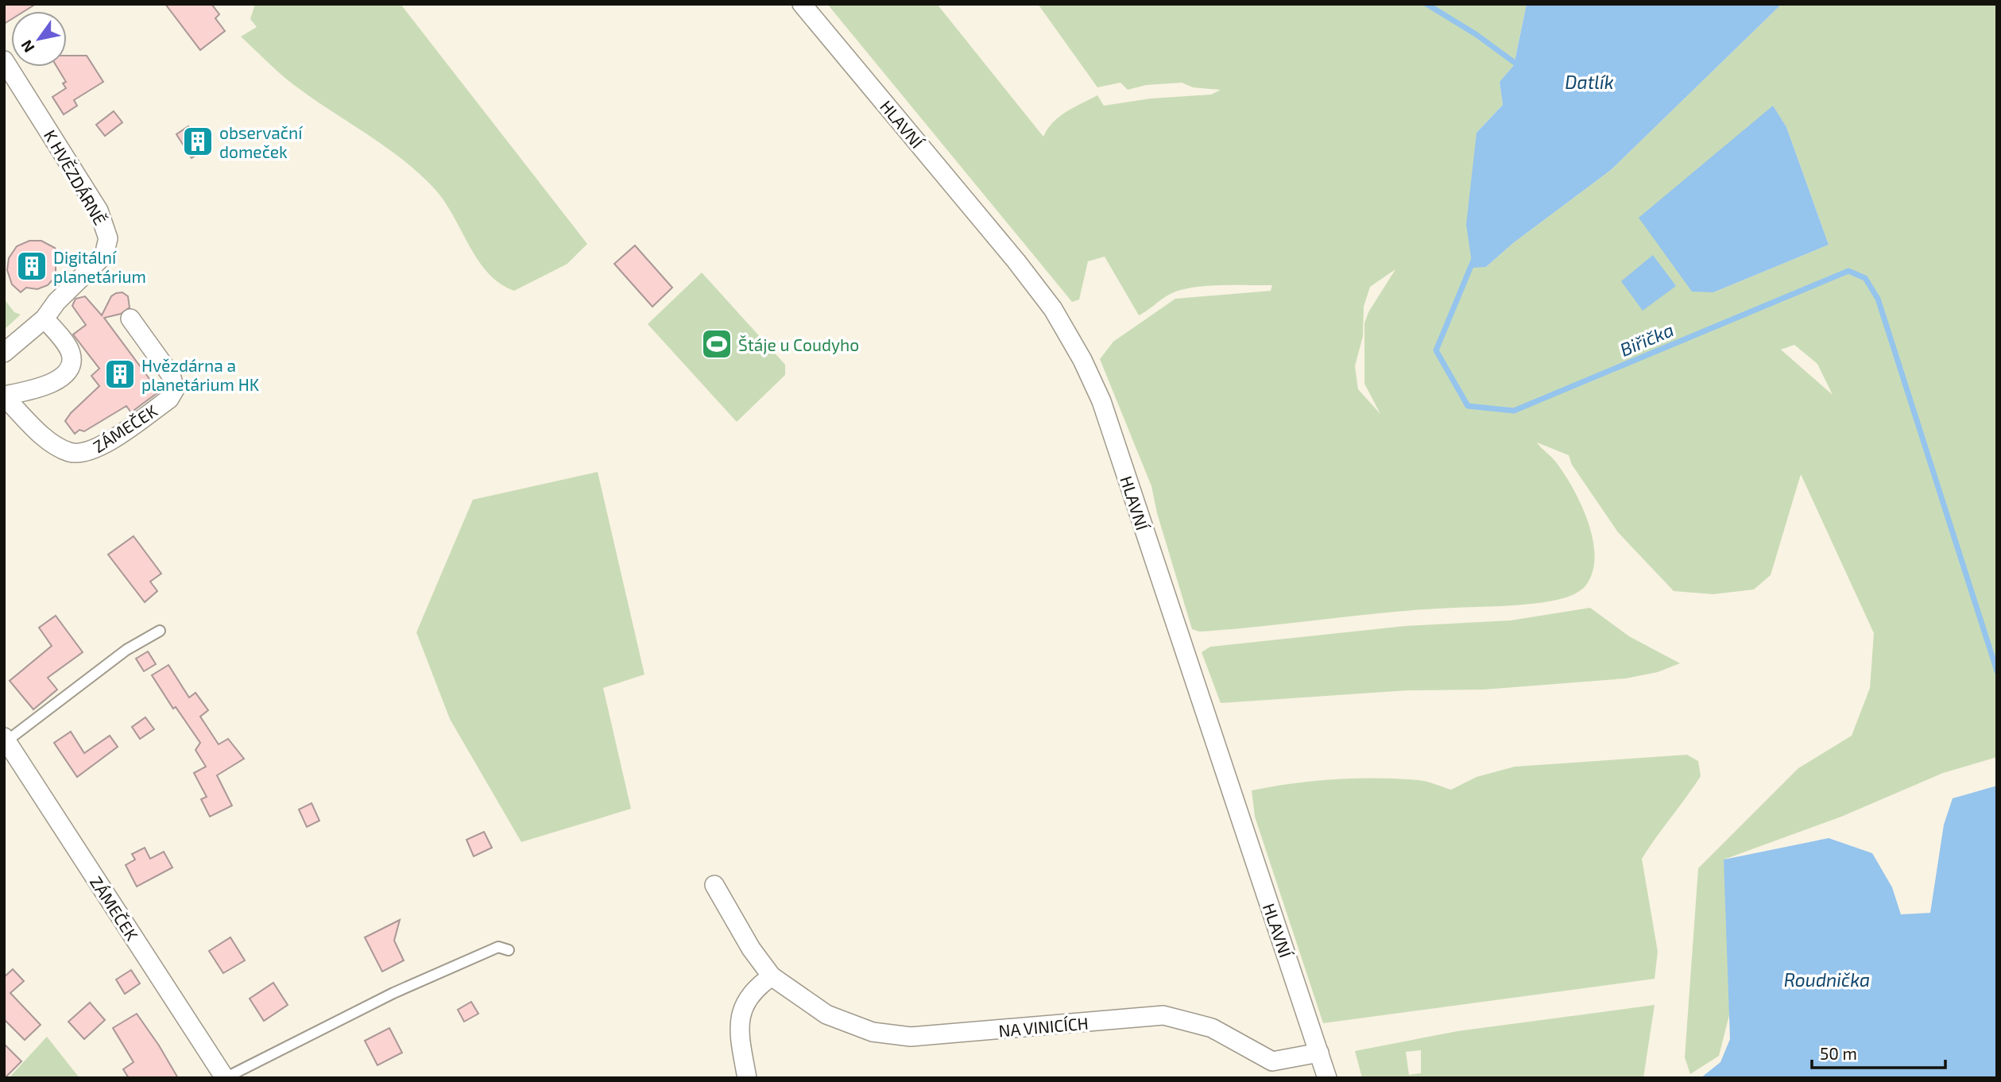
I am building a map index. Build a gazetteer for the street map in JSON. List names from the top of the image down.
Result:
{
  "streets": {
    "street": [
      "HLAVNÍ",
      "K HVĚZDÁRNĚ",
      "ZÁMEČEK",
      "NA VINICÍCH"
    ]
  },
  "crossings": [
    ["HLAVNÍ", "NA VINICÍCH"],
    ["K HVĚZDÁRNĚ", "ZÁMEČEK"]
  ],
  "water": ["Datlík", "Biřička", "Roudnička"],
  "places": {
    "building": ["observační domeček", "Digitální planetárium", "Hvězdárna a planetárium HK"],
    "sports": ["Štáje u Coudyho"]
  },
  "scale_bar": "50 m",
  "north": "bottom left"
}
